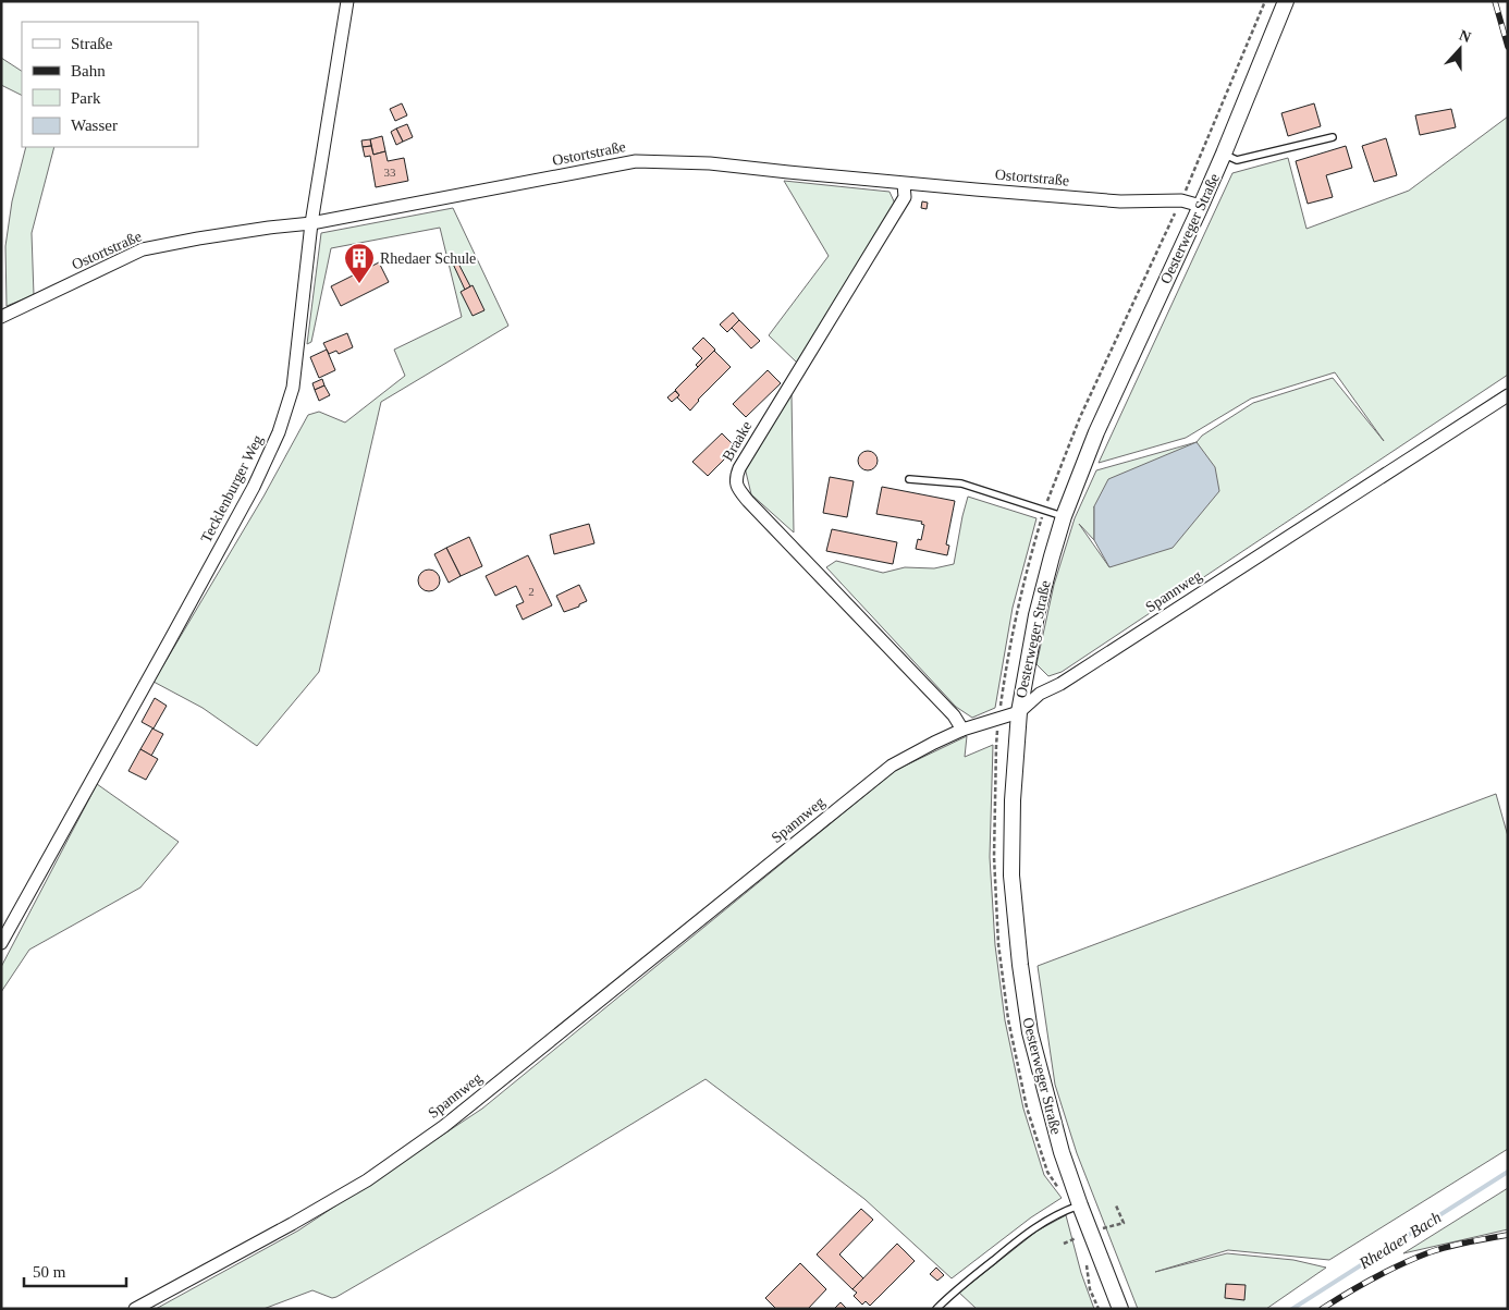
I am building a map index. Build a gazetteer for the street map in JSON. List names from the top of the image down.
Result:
{
  "streets": {
    "street": [
      "Ostortstraße",
      "Oesterweger Straße",
      "Braake",
      "Tecklenburger Weg",
      "Spannweg"
    ]
  },
  "crossings": [
    ["Ostortstraße", "Oesterweger Straße"],
    ["Ostortstraße", "Braake"],
    ["Ostortstraße", "Tecklenburger Weg"],
    ["Oesterweger Straße", "Spannweg"],
    ["Braake", "Spannweg"]
  ],
  "water": ["Rhedaer Bach"],
  "places": {
    "building": ["Rhedaer Schule"]
  },
  "house_numbers": ["33", "2"],
  "legend": [
    "Straße",
    "Bahn",
    "Park",
    "Wasser"
  ],
  "scale_bar": "50 m",
  "north": "top"
}
